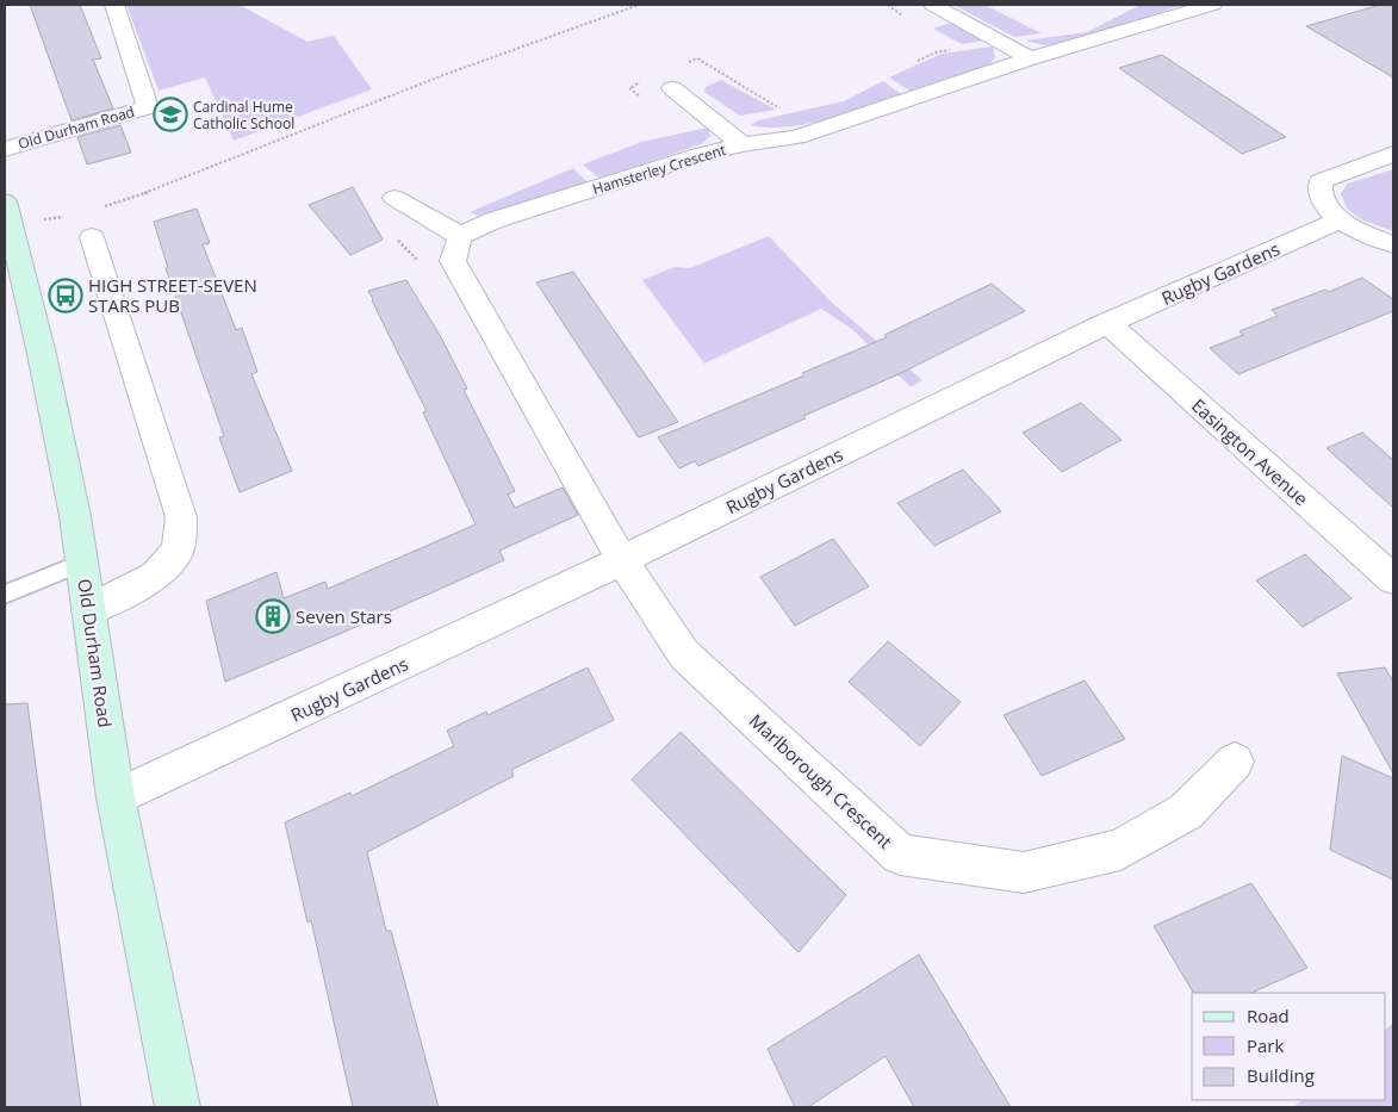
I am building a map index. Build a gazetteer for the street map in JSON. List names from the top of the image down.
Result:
{
  "streets": {
    "main road": ["Old Durham Road"],
    "street": [
      "Hamsterley Crescent",
      "Rugby Gardens",
      "Easington Avenue",
      "Marlborough Crescent"
    ]
  },
  "crossings": [
    ["Old Durham Road", "Rugby Gardens"],
    ["Rugby Gardens", "Easington Avenue"],
    ["Rugby Gardens", "Marlborough Crescent"]
  ],
  "places": {
    "school or university": ["Cardinal Hume Catholic School"],
    "bus stop": ["HIGH STREET-SEVEN STARS PUB"],
    "building": ["Seven Stars"]
  },
  "legend": ["Road", "Park", "Building"]
}
